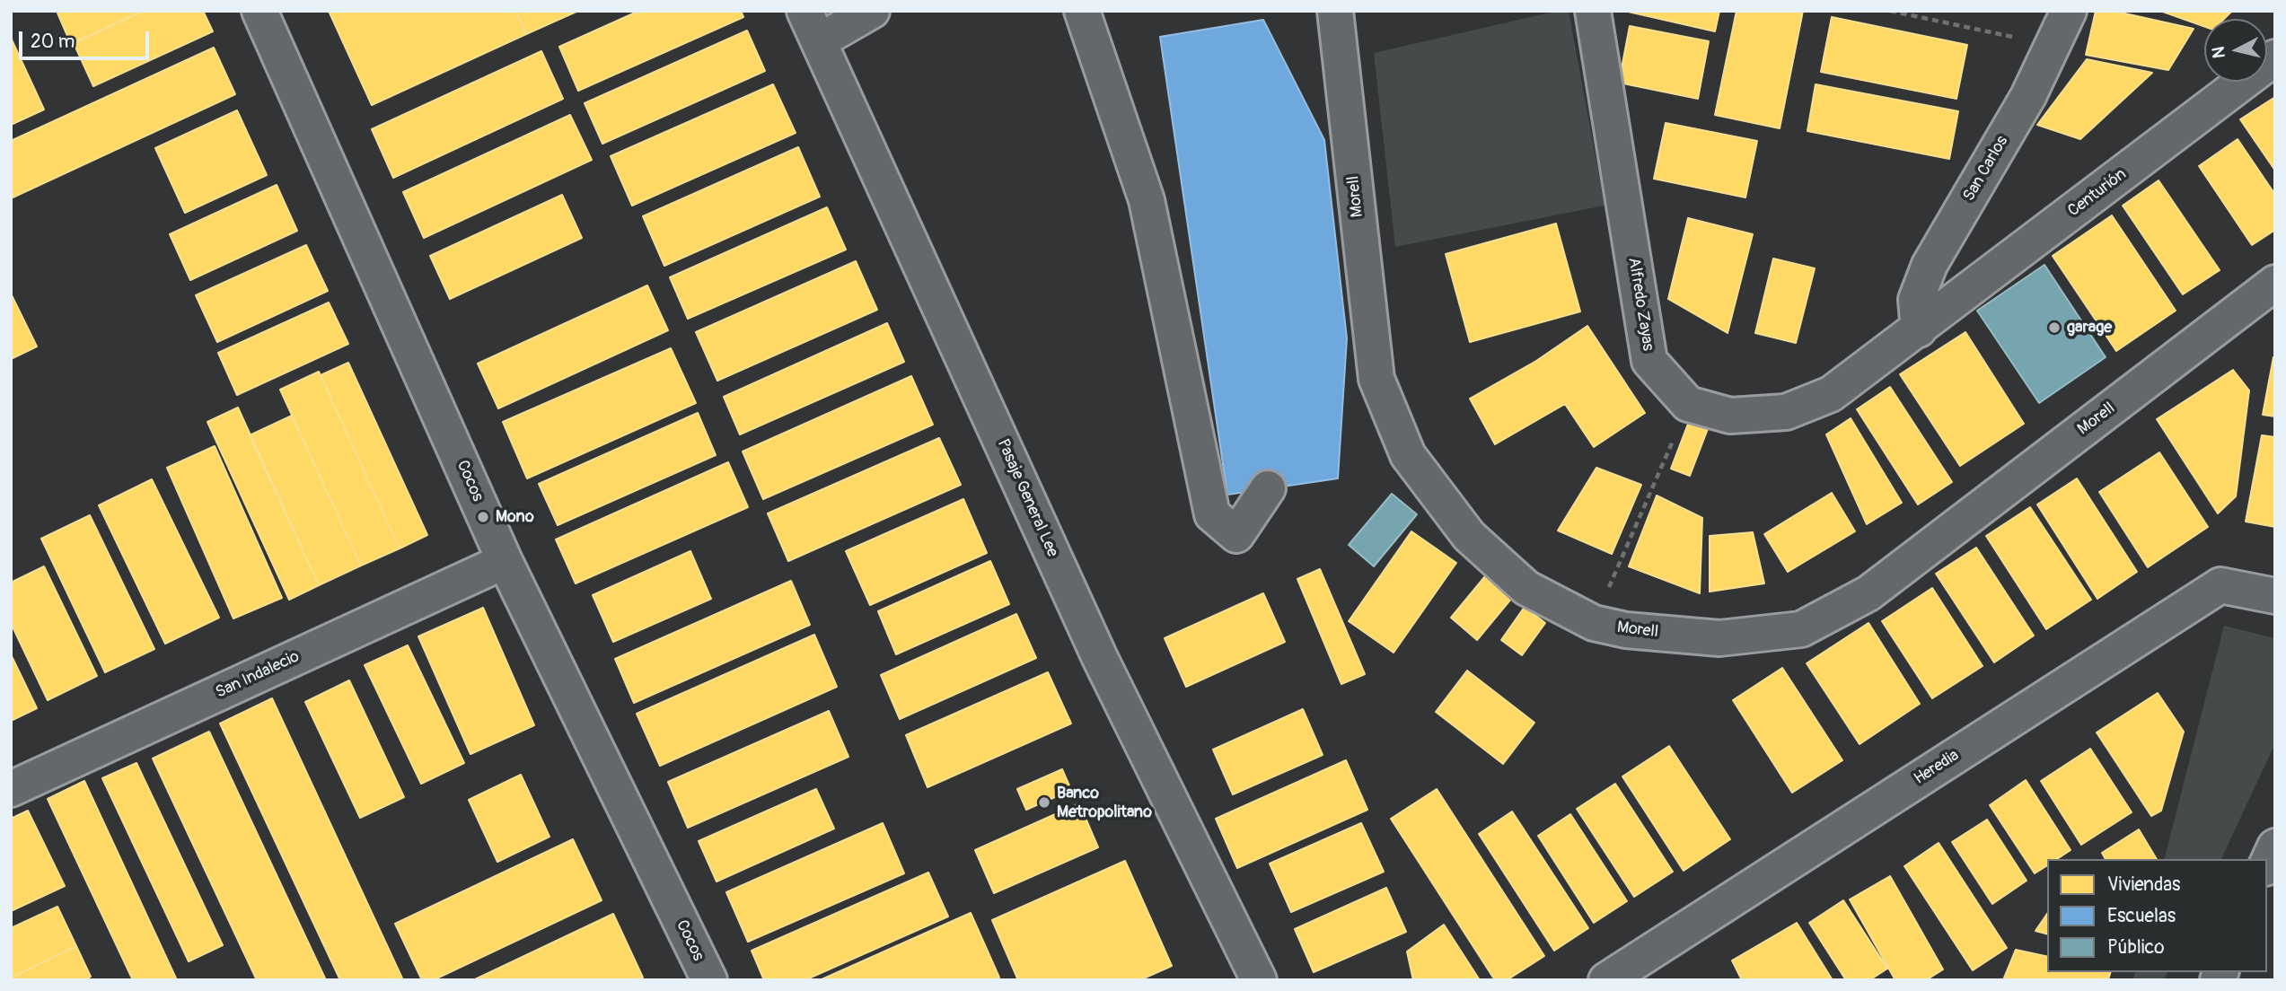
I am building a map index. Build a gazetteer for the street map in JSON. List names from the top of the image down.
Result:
{
  "streets": {
    "street": [
      "San Carlos",
      "Centurión",
      "Morell",
      "Alfredo Zayas",
      "Cocos",
      "Pasaje General Lee",
      "San Indalecio",
      "Heredia"
    ]
  },
  "crossings": [
    ["San Carlos", "Centurión"],
    ["Cocos", "San Indalecio"]
  ],
  "places": ["garage", "Mono", "Banco Metropolitano"],
  "legend": ["Viviendas", "Escuelas", "Público"],
  "scale_bar": "20 m",
  "north": "left"
}
